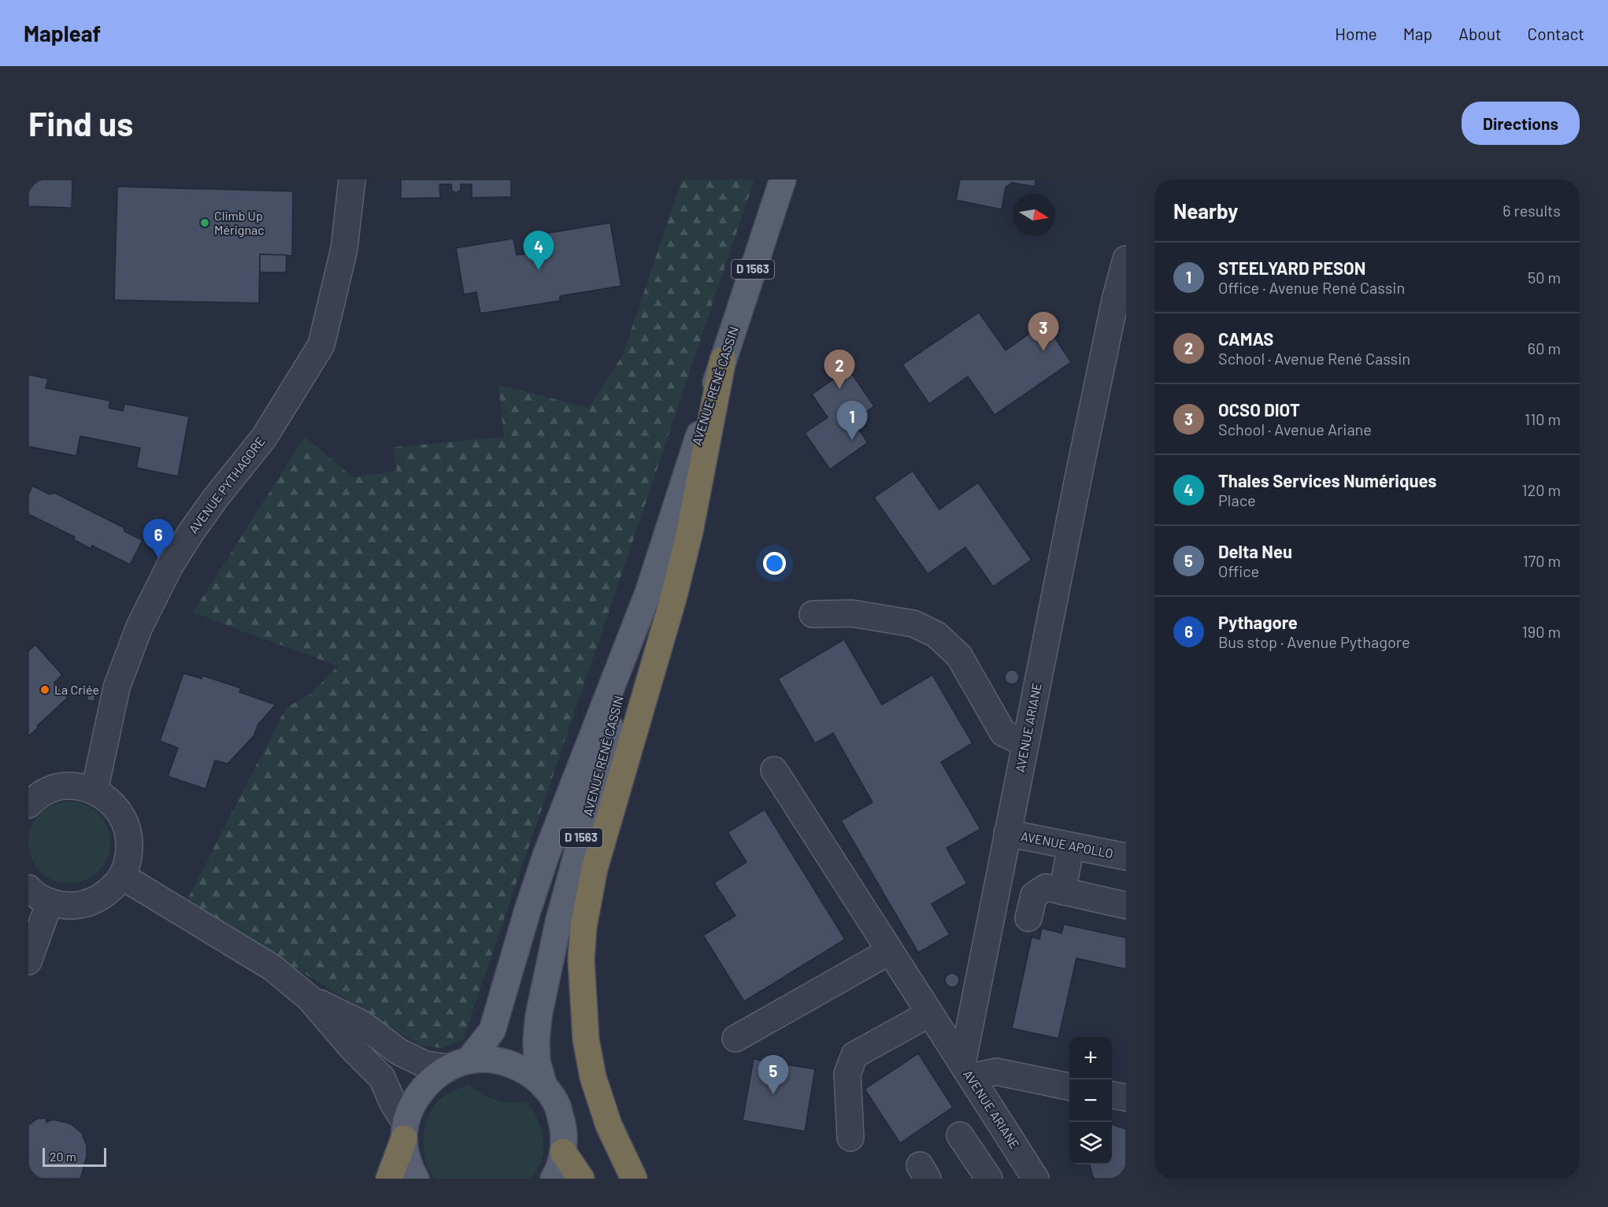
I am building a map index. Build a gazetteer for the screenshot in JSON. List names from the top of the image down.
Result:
{
  "streets": {
    "main road": ["D 1563", "AVENUE RENÉ CASSIN"],
    "street": ["AVENUE PYTHAGORE", "AVENUE ARIANE", "AVENUE APOLLO"]
  },
  "crossings": [
    ["AVENUE ARIANE", "AVENUE APOLLO"]
  ],
  "places": ["Climb Up Mérignac", "La Criée"],
  "scale_bar": "20 m",
  "north": "right",
  "page": {
    "header": "Mapleaf",
    "nav": [
      "Home",
      "Map",
      "About",
      "Contact"
    ],
    "buttons": "Directions",
    "title": "Find us",
    "heading": ["Nearby", "6 results"],
    "pins": [
      "4",
      "3",
      "2",
      "1",
      "6",
      "5"
    ],
    "list": [
      {
        "mark": "1",
        "name": "STEELYARD PESON",
        "note": "Office · Avenue René Cassin",
        "value": "50 m"
      },
      {
        "mark": "2",
        "name": "CAMAS",
        "note": "School · Avenue René Cassin",
        "value": "60 m"
      },
      {
        "mark": "3",
        "name": "OCSO DIOT",
        "note": "School · Avenue Ariane",
        "value": "110 m"
      },
      {
        "mark": "4",
        "name": "Thales Services Numériques",
        "note": "Place",
        "value": "120 m"
      },
      {
        "mark": "5",
        "name": "Delta Neu",
        "note": "Office",
        "value": "170 m"
      },
      {
        "mark": "6",
        "name": "Pythagore",
        "note": "Bus stop · Avenue Pythagore",
        "value": "190 m"
      }
    ],
    "map_buttons": ["+", "−"],
    "scale": "20 m"
  }
}
